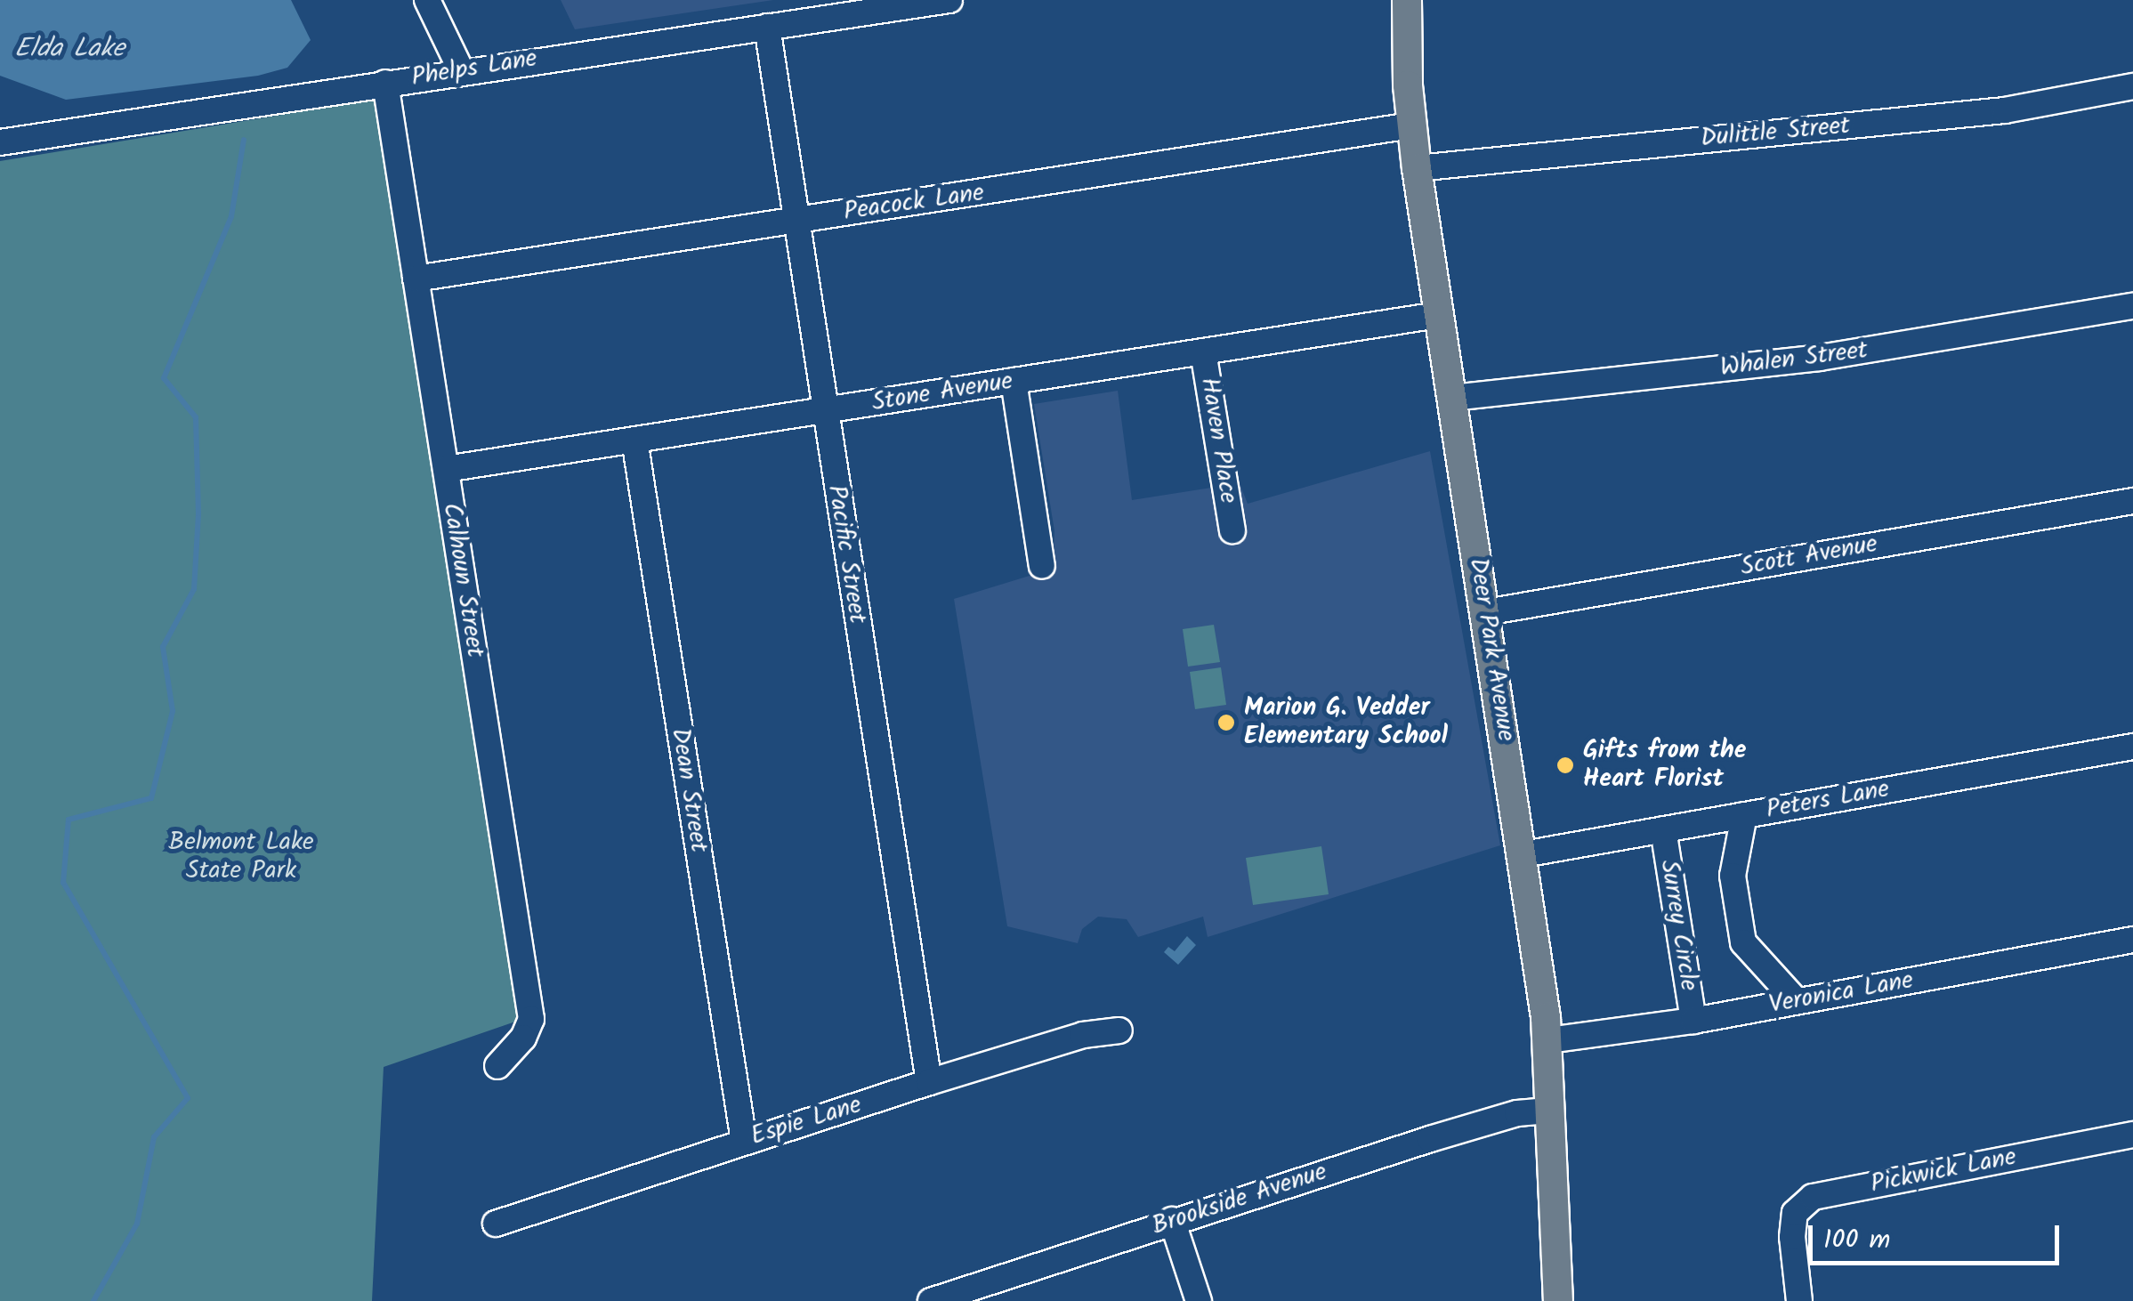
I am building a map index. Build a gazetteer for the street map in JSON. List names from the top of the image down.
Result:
{
  "streets": {
    "main road": ["Deer Park Avenue"],
    "street": [
      "Phelps Lane",
      "Dulittle Street",
      "Peacock Lane",
      "Whalen Street",
      "Stone Avenue",
      "Haven Place",
      "Pacific Street",
      "Scott Avenue",
      "Calhoun Street",
      "Dean Street",
      "Peters Lane",
      "Surrey Circle",
      "Veronica Lane",
      "Espie Lane",
      "Pickwick Lane",
      "Brookside Avenue"
    ]
  },
  "crossings": [
    ["Phelps Lane", "Pacific Street"],
    ["Phelps Lane", "Calhoun Street"],
    ["Dulittle Street", "Deer Park Avenue"],
    ["Peacock Lane", "Pacific Street"],
    ["Peacock Lane", "Calhoun Street"],
    ["Peacock Lane", "Deer Park Avenue"],
    ["Whalen Street", "Deer Park Avenue"],
    ["Stone Avenue", "Haven Place"],
    ["Stone Avenue", "Pacific Street"],
    ["Stone Avenue", "Calhoun Street"],
    ["Stone Avenue", "Deer Park Avenue"],
    ["Stone Avenue", "Dean Street"],
    ["Pacific Street", "Espie Lane"],
    ["Scott Avenue", "Deer Park Avenue"],
    ["Deer Park Avenue", "Peters Lane"],
    ["Deer Park Avenue", "Veronica Lane"],
    ["Deer Park Avenue", "Brookside Avenue"],
    ["Dean Street", "Espie Lane"],
    ["Peters Lane", "Surrey Circle"],
    ["Surrey Circle", "Veronica Lane"]
  ],
  "water": ["Elda Lake"],
  "parks": ["Belmont Lake State Park"],
  "places": ["Marion G. Vedder Elementary School", "Gifts from the Heart Florist"],
  "scale_bar": "100 m"
}
